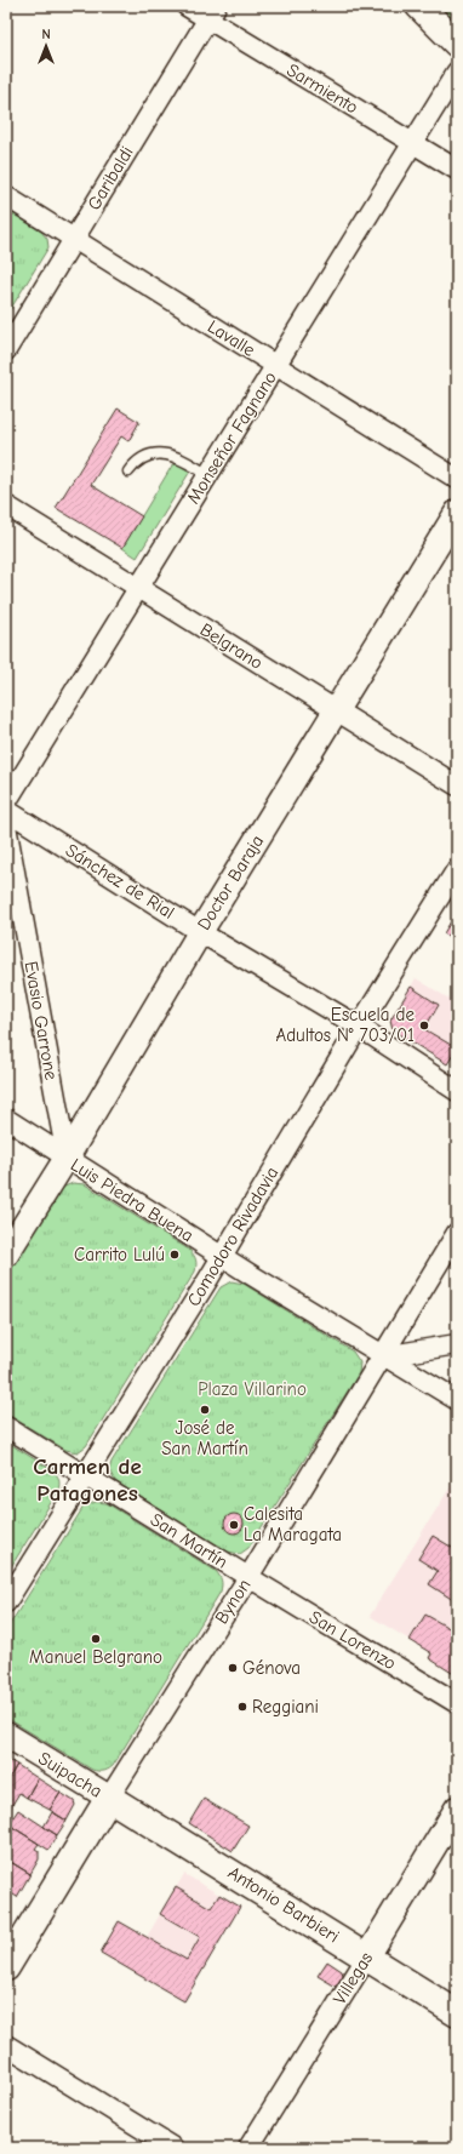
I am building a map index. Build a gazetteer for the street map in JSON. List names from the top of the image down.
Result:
{
  "streets": {
    "main road": ["Bynon", "Antonio Barbieri"],
    "street": [
      "Sarmiento",
      "Garibaldi",
      "Lavalle",
      "Monseñor Fagnano",
      "Belgrano",
      "Sánchez de Rial",
      "Doctor Baraja",
      "Evasio Garrone",
      "Luis Piedra Buena",
      "Comodoro Rivadavia",
      "San Martín",
      "San Lorenzo",
      "Suipacha",
      "Villegas"
    ]
  },
  "crossings": [
    ["Sarmiento", "Garibaldi"],
    ["Sarmiento", "Monseñor Fagnano"],
    ["Garibaldi", "Lavalle"],
    ["Lavalle", "Monseñor Fagnano"],
    ["Monseñor Fagnano", "Belgrano"],
    ["Belgrano", "Doctor Baraja"],
    ["Sánchez de Rial", "Doctor Baraja"],
    ["Sánchez de Rial", "Comodoro Rivadavia"],
    ["Doctor Baraja", "Evasio Garrone"],
    ["Doctor Baraja", "Luis Piedra Buena"],
    ["Evasio Garrone", "Luis Piedra Buena"],
    ["Luis Piedra Buena", "Comodoro Rivadavia"],
    ["Luis Piedra Buena", "Bynon"],
    ["Comodoro Rivadavia", "San Martín"],
    ["San Martín", "Bynon"],
    ["San Martín", "San Lorenzo"],
    ["Bynon", "San Lorenzo"],
    ["Bynon", "Suipacha"],
    ["Bynon", "Antonio Barbieri"],
    ["Suipacha", "Antonio Barbieri"],
    ["Antonio Barbieri", "Villegas"]
  ],
  "districts": ["Carmen de Patagones"],
  "parks": ["Plaza Villarino"],
  "places": [
    "Escuela de Adultos N° 703/01",
    "Carrito Lulú",
    "José de San Martín",
    "Calesita La Maragata",
    "Manuel Belgrano",
    "Génova",
    "Reggiani"
  ],
  "north": "top"
}
